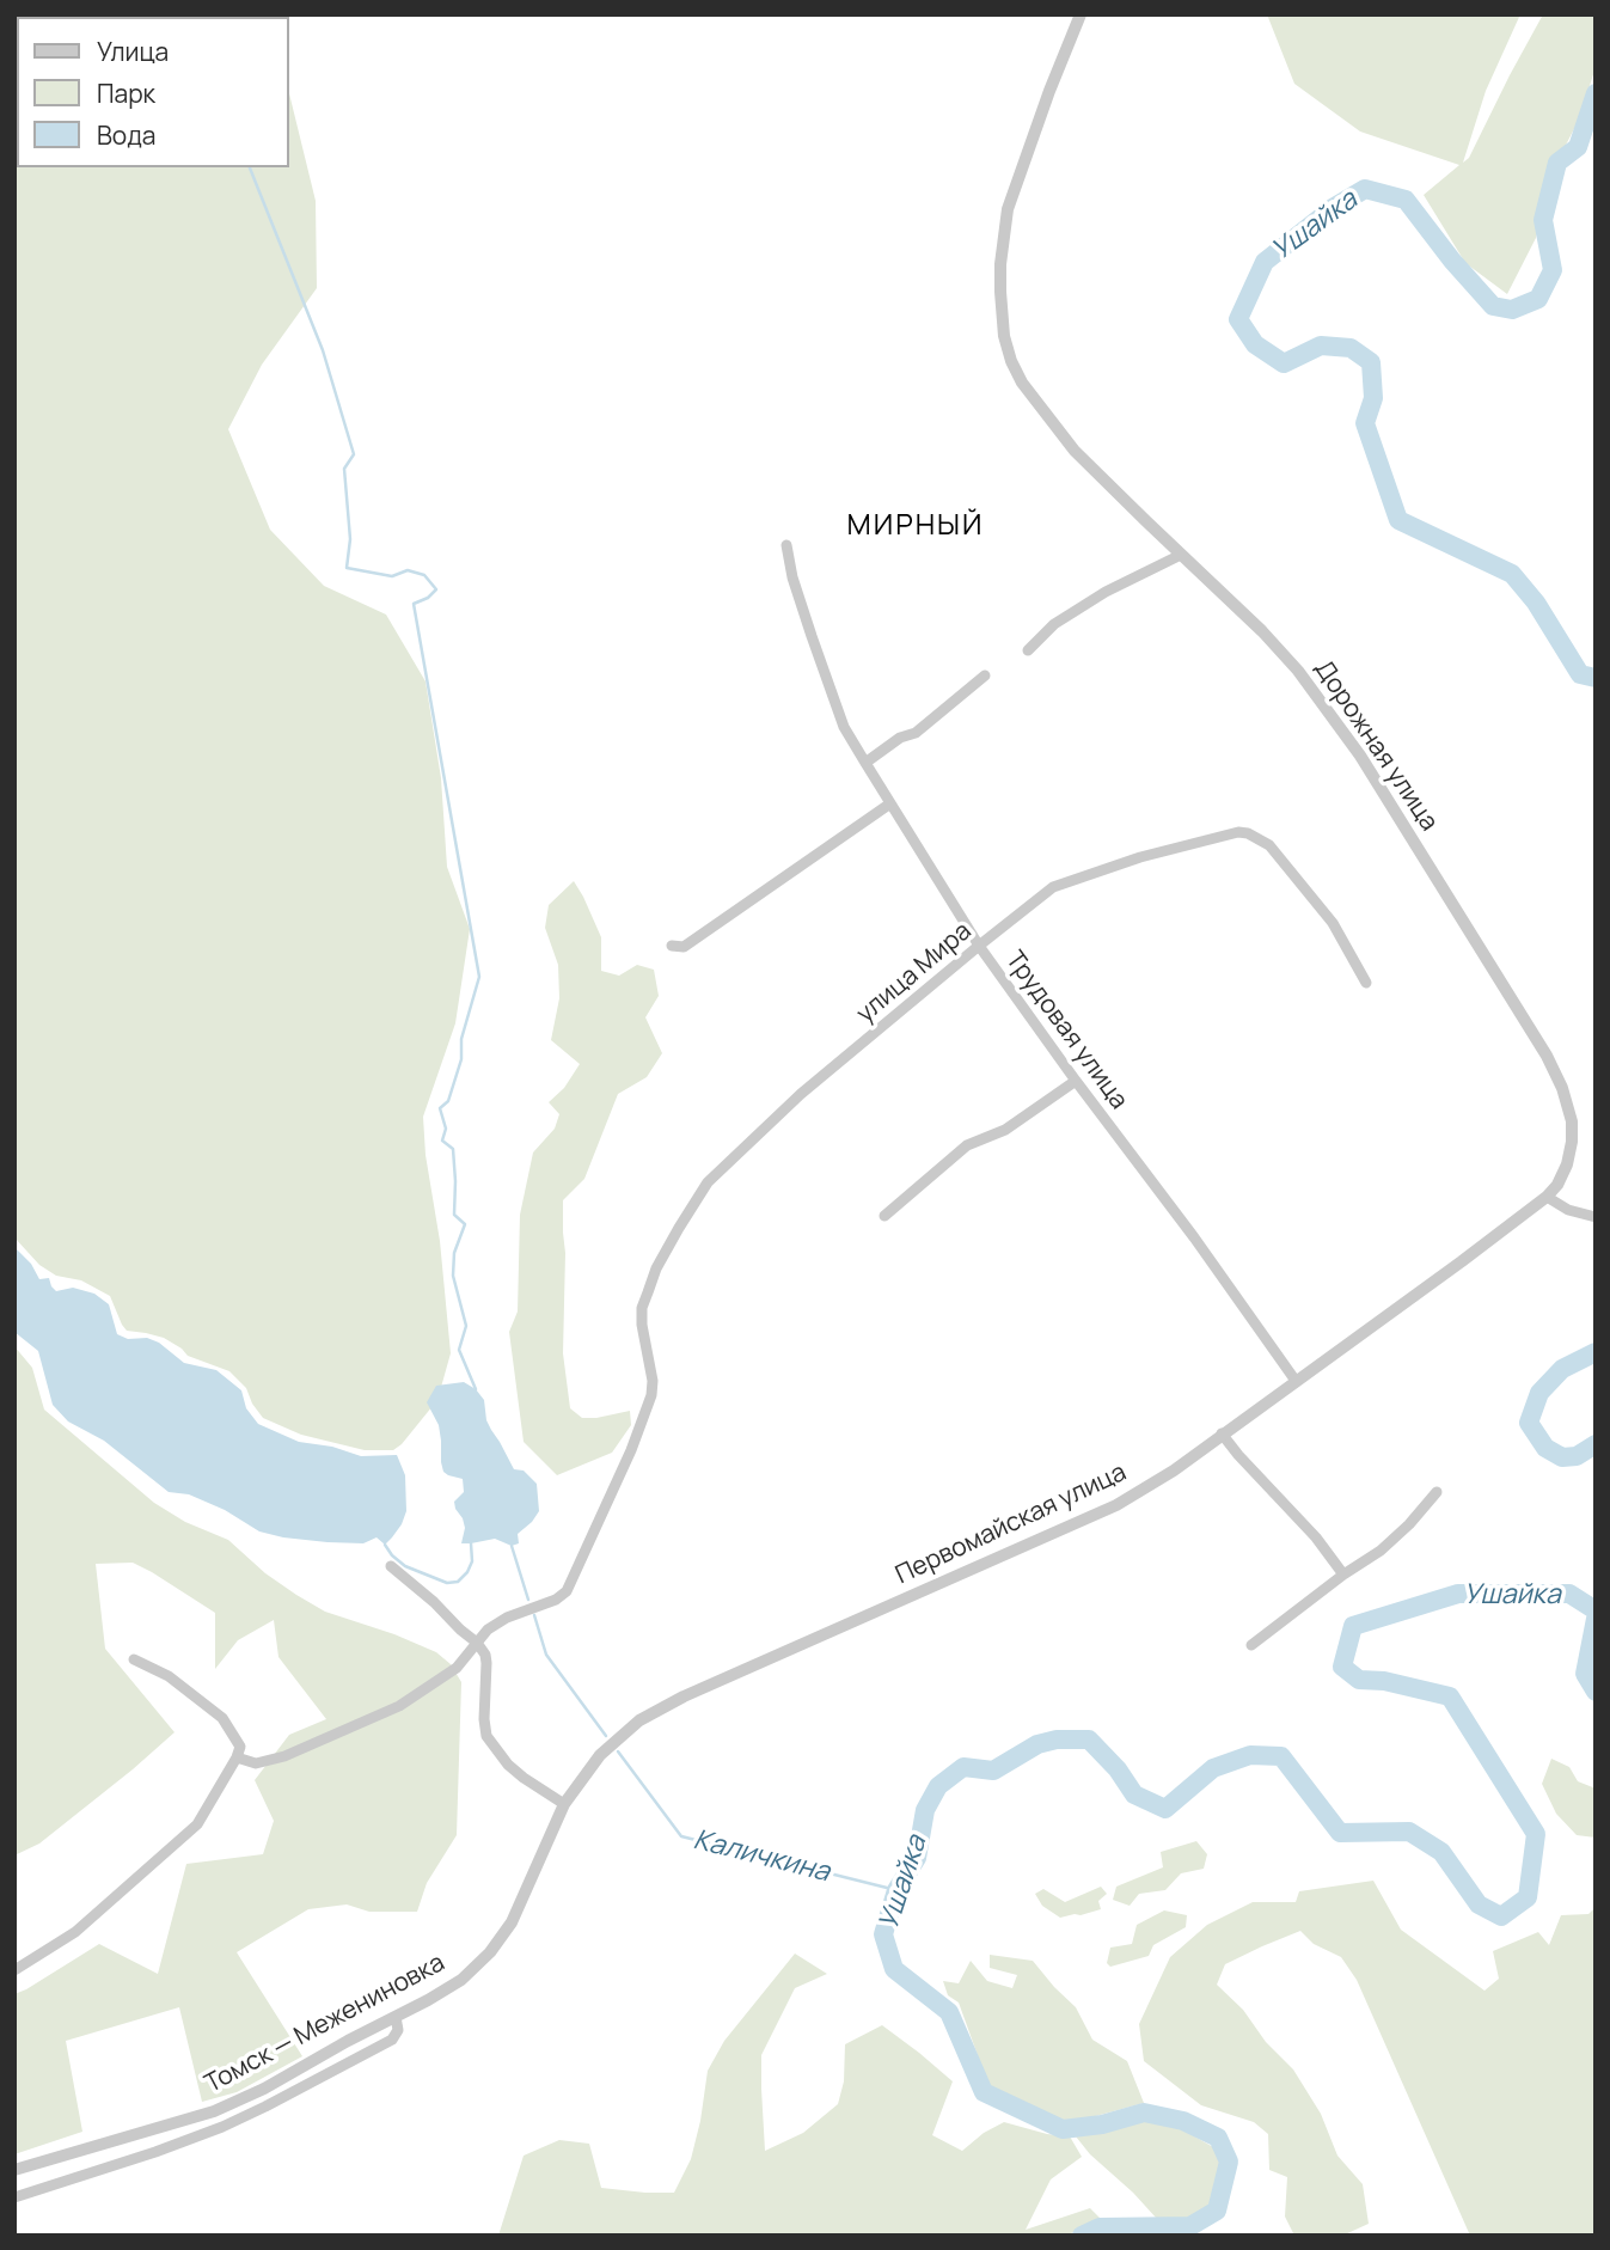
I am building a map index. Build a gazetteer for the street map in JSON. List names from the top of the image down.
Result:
{
  "streets": {
    "street": [
      "Дорожная улица",
      "улица Мира",
      "Трудовая улица",
      "Первомайская улица",
      "Томск — Межениновка"
    ]
  },
  "crossings": [
    ["Дорожная улица", "Первомайская улица"],
    ["улица Мира", "Трудовая улица"],
    ["Трудовая улица", "Первомайская улица"],
    ["Первомайская улица", "Томск — Межениновка"]
  ],
  "districts": ["МИРНЫЙ"],
  "water": ["Ушайка", "Каличкина"],
  "legend": ["Улица", "Парк", "Вода"]
}
